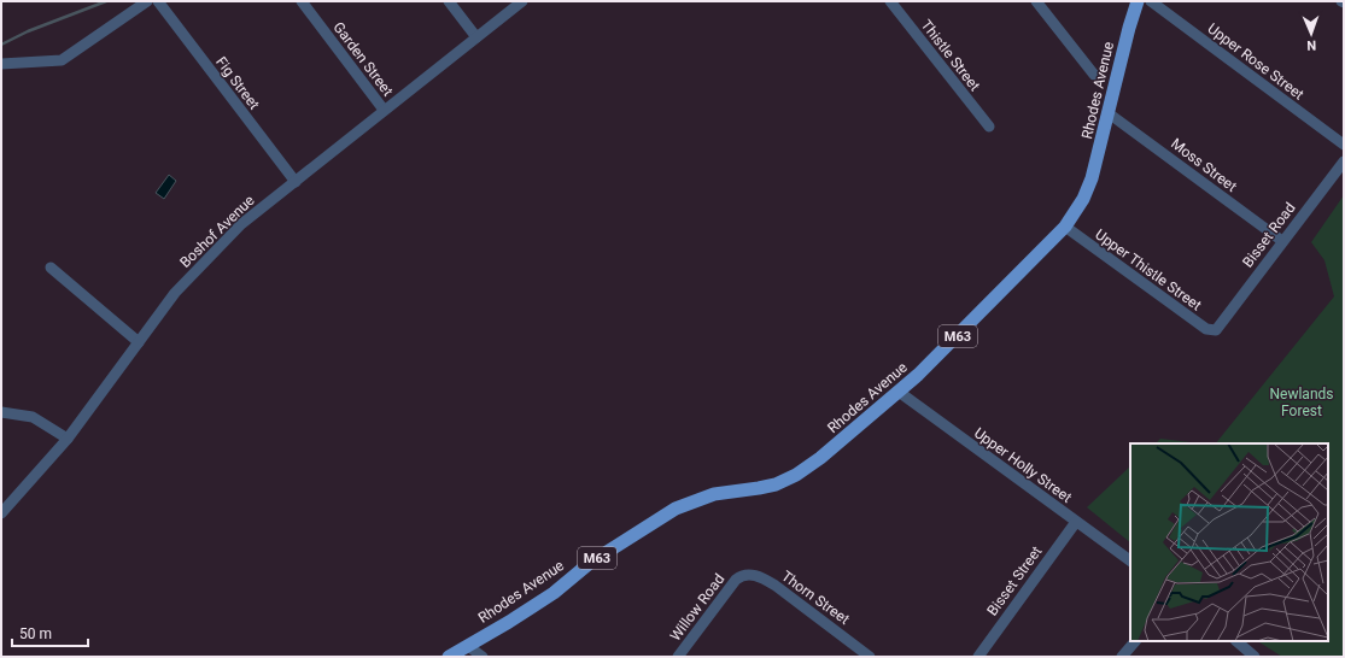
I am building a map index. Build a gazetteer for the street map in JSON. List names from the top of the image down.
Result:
{
  "streets": {
    "main road": ["Rhodes Avenue", "M63"],
    "street": [
      "Thistle Street",
      "Garden Street",
      "Upper Rose Street",
      "Fig Street",
      "Moss Street",
      "Boshof Avenue",
      "Bisset Road",
      "Upper Thistle Street",
      "Upper Holly Street",
      "Bisset Street",
      "Thorn Street",
      "Willow Road"
    ]
  },
  "crossings": [
    ["Garden Street", "Boshof Avenue"],
    ["Fig Street", "Boshof Avenue"],
    ["Rhodes Avenue", "Moss Street"],
    ["Rhodes Avenue", "Upper Thistle Street"],
    ["Rhodes Avenue", "Upper Holly Street"],
    ["Moss Street", "Bisset Road"],
    ["Bisset Road", "Upper Thistle Street"],
    ["Upper Holly Street", "Bisset Street"],
    ["Thorn Street", "Willow Road"]
  ],
  "parks": ["Newlands Forest"],
  "scale_bar": "50 m",
  "north": "bottom"
}
